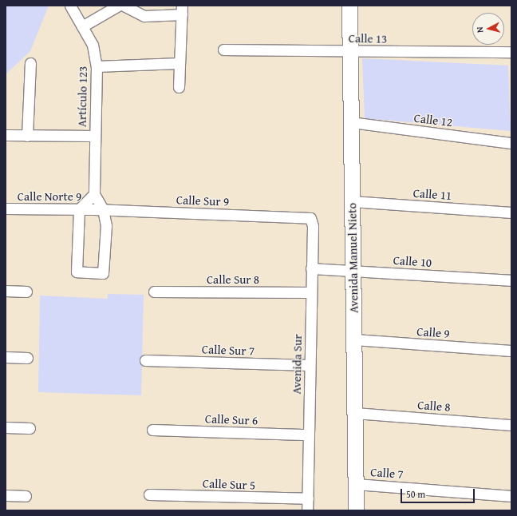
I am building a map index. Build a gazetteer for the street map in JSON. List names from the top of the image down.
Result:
{
  "streets": {
    "street": [
      "Calle 13",
      "Artículo 123",
      "Calle 12",
      "Calle 11",
      "Calle Norte 9",
      "Calle Sur 9",
      "Avenida Manuel Nieto",
      "Calle 10",
      "Calle Sur 8",
      "Calle 9",
      "Calle Sur 7",
      "Avenida Sur",
      "Calle 8",
      "Calle Sur 6",
      "Calle 7",
      "Calle Sur 5"
    ]
  },
  "crossings": [
    ["Calle 13", "Avenida Manuel Nieto"],
    ["Calle 12", "Avenida Manuel Nieto"],
    ["Calle 11", "Avenida Manuel Nieto"],
    ["Calle Norte 9", "Calle Sur 9"],
    ["Calle Sur 9", "Avenida Sur"],
    ["Avenida Manuel Nieto", "Calle 10"],
    ["Avenida Manuel Nieto", "Calle 9"],
    ["Avenida Manuel Nieto", "Calle 8"],
    ["Avenida Manuel Nieto", "Calle 7"],
    ["Calle 10", "Avenida Sur"],
    ["Calle Sur 8", "Avenida Sur"],
    ["Calle Sur 7", "Avenida Sur"],
    ["Avenida Sur", "Calle Sur 6"],
    ["Avenida Sur", "Calle Sur 5"]
  ],
  "scale_bar": "50 m",
  "north": "left"
}
